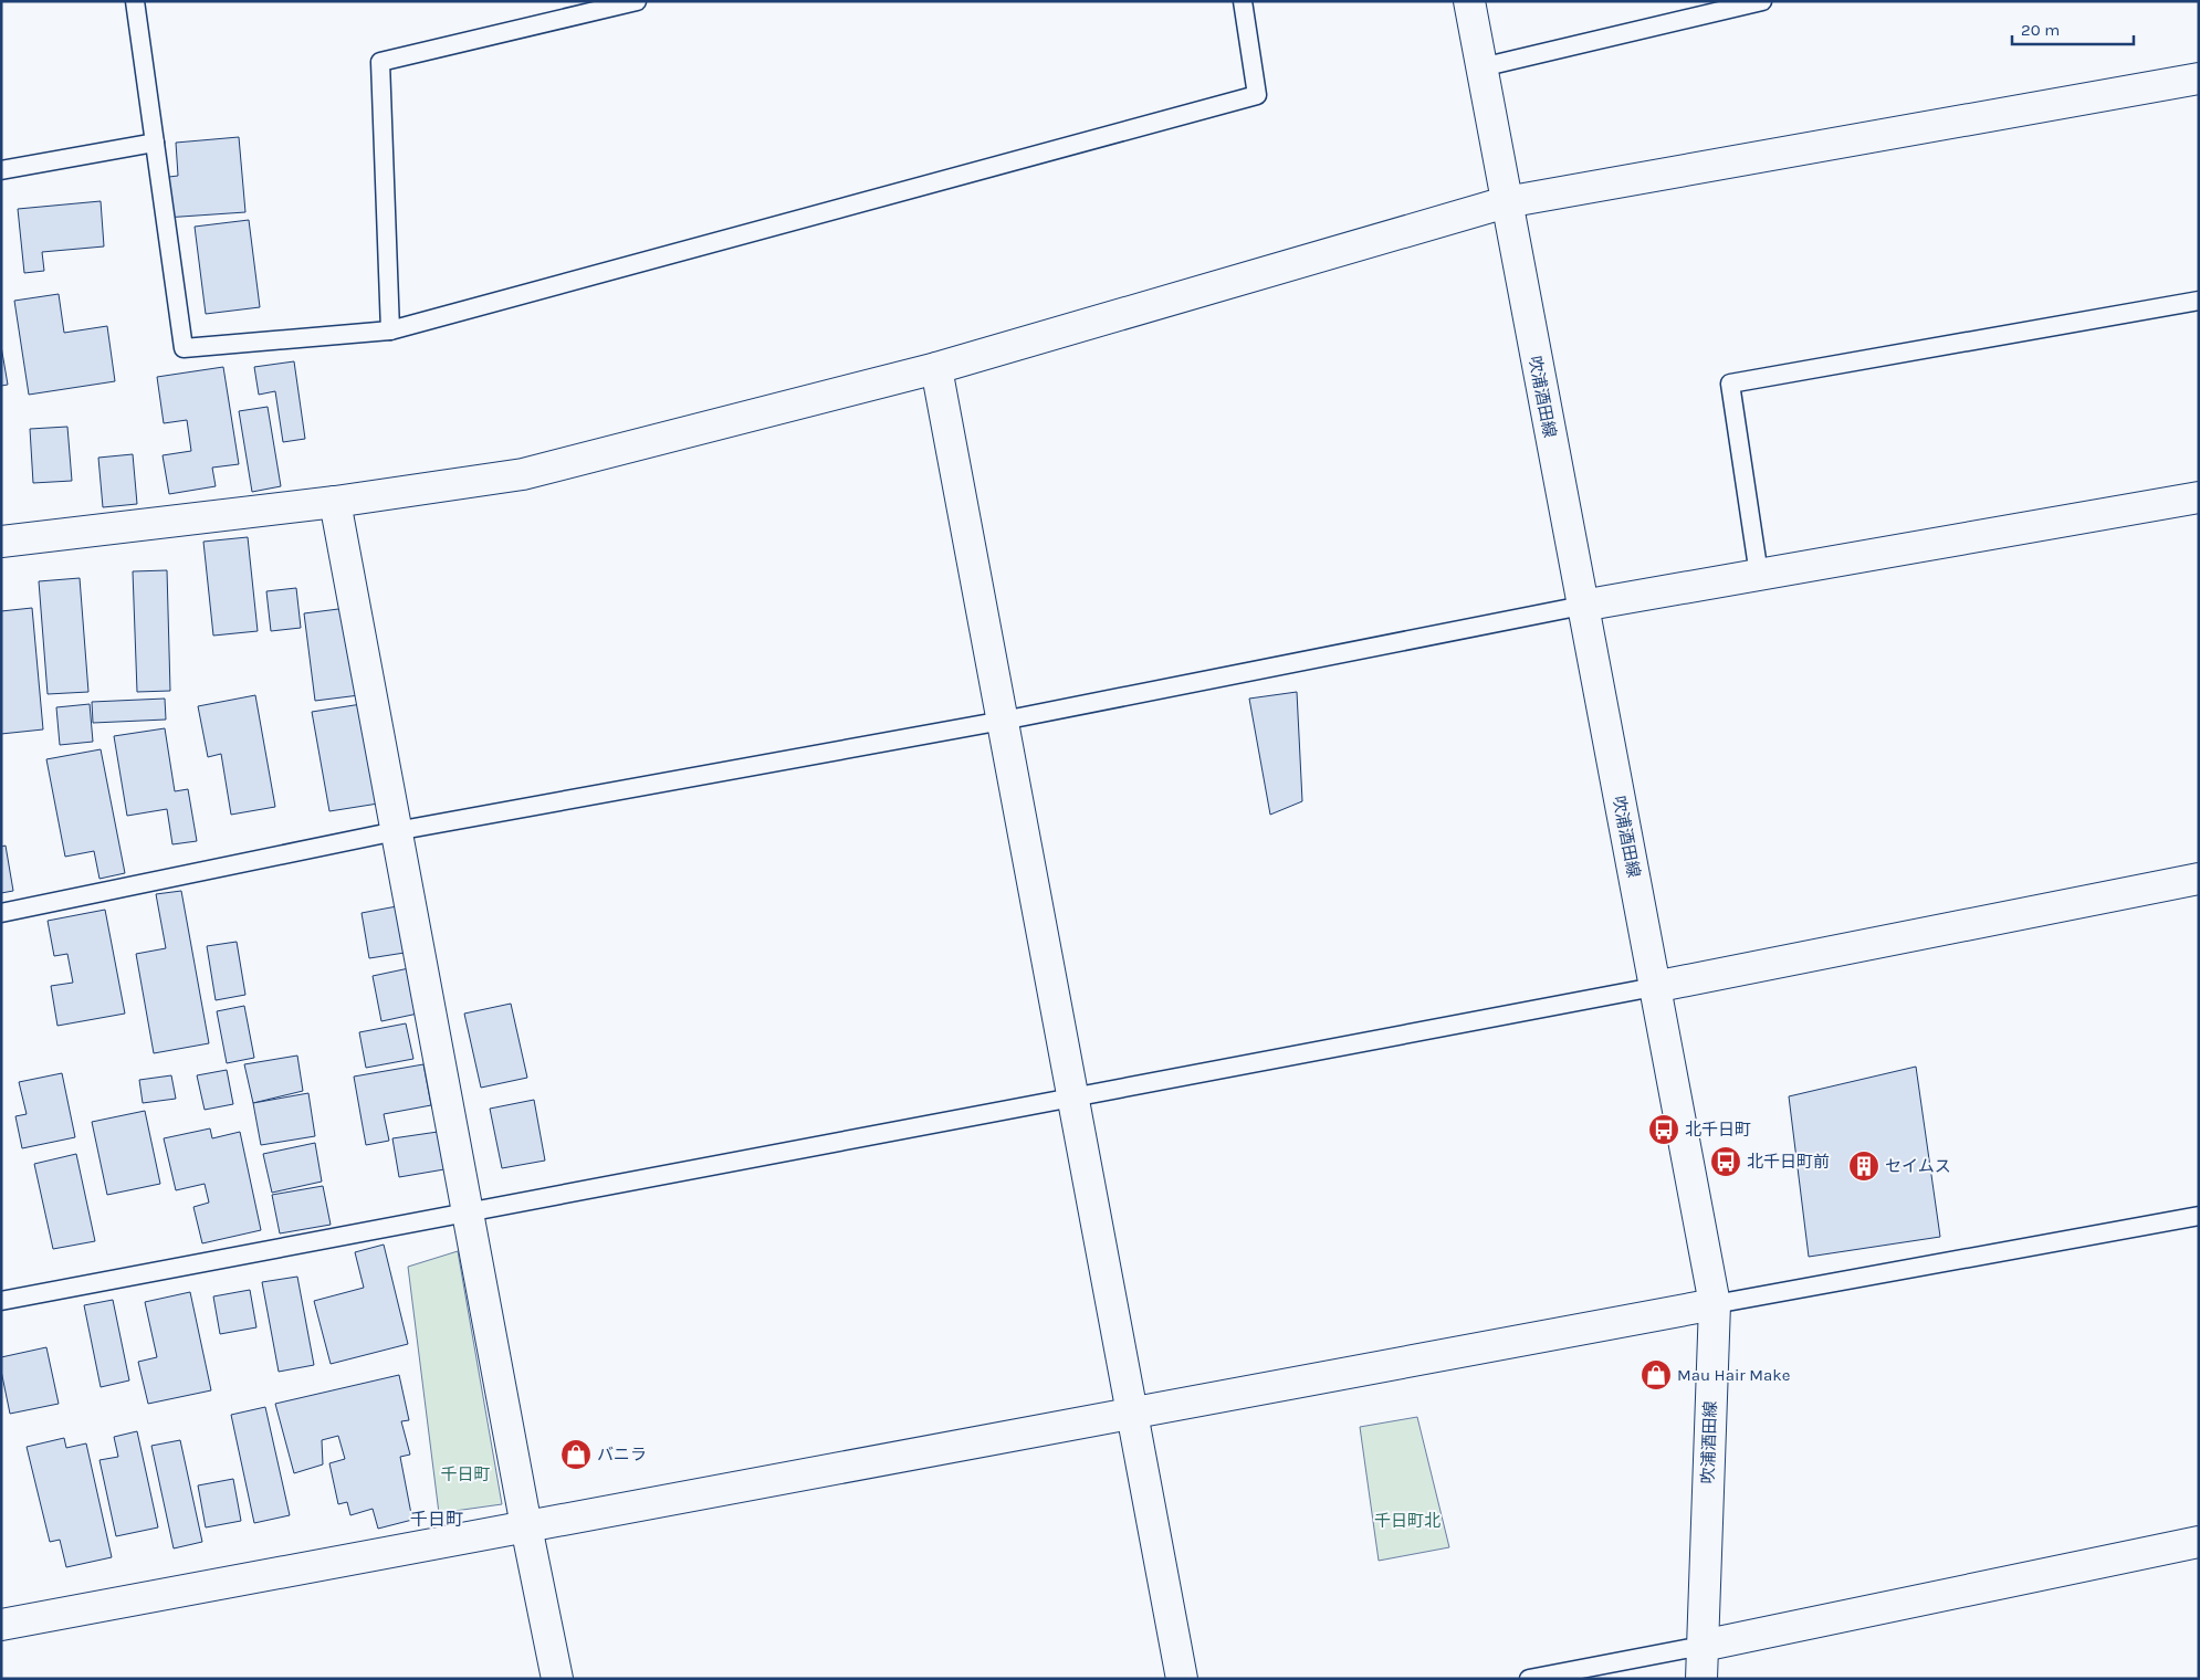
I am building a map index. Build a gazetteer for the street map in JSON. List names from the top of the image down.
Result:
{
  "streets": {
    "street": ["吹浦酒田線"]
  },
  "districts": ["千日町"],
  "parks": ["千日町", "千日町北"],
  "places": {
    "bus stop": ["北千日町", "北千日町前"],
    "building": ["セイムス"],
    "shop": ["Mau Hair Make", "バニラ"]
  },
  "scale_bar": "20 m"
}
